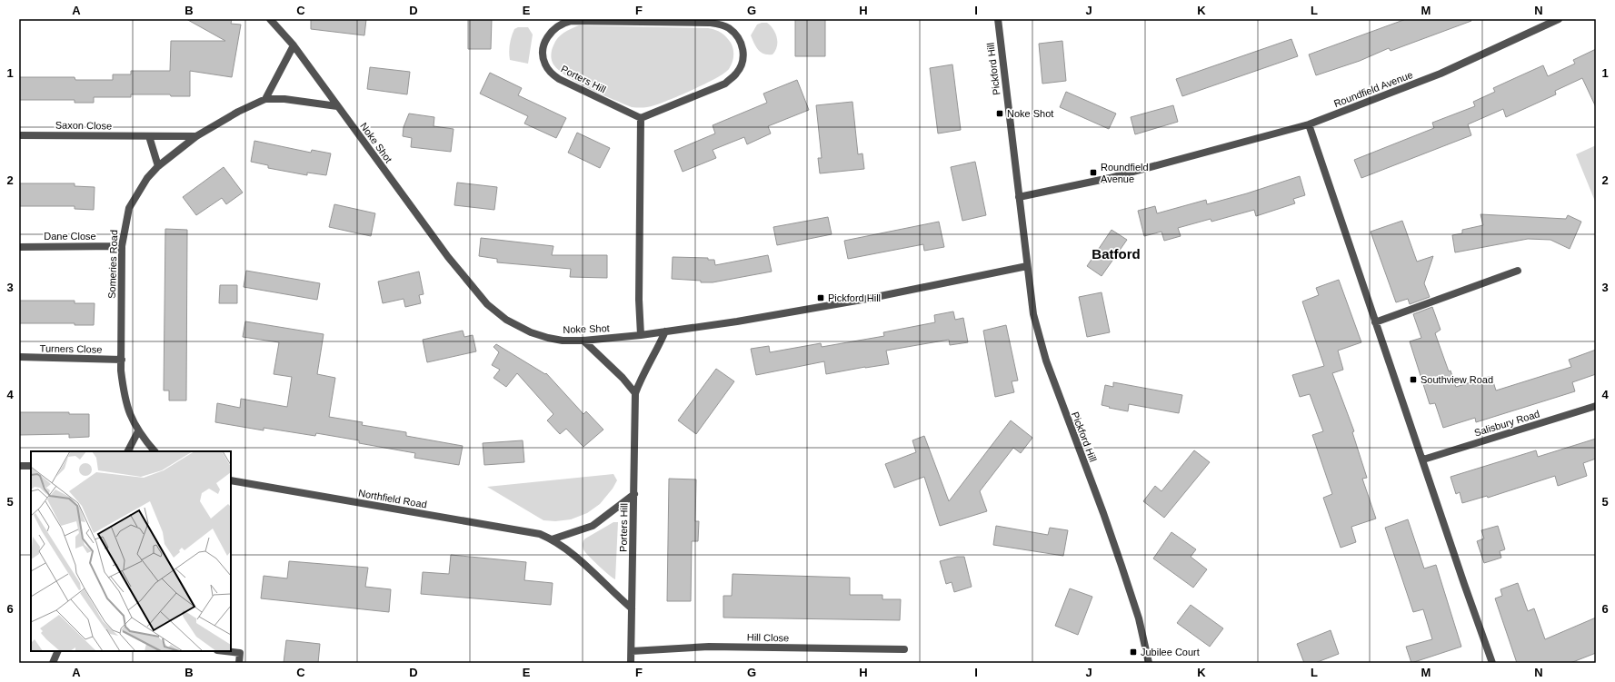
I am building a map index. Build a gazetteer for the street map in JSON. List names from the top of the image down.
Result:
{
  "streets": {
    "street": [
      "Pickford Hill",
      "Porters Hill",
      "Roundfield Avenue",
      "Saxon Close",
      "Noke Shot",
      "Dane Close",
      "Someries Road",
      "Turners Close",
      "Salisbury Road",
      "Northfield Road",
      "Hill Close"
    ]
  },
  "crossings": [
    ["Pickford Hill", "Roundfield Avenue"],
    ["Pickford Hill", "Noke Shot"],
    ["Porters Hill", "Noke Shot"],
    ["Porters Hill", "Northfield Road"],
    ["Porters Hill", "Hill Close"],
    ["Saxon Close", "Someries Road"],
    ["Noke Shot", "Someries Road"],
    ["Dane Close", "Someries Road"],
    ["Someries Road", "Turners Close"]
  ],
  "districts": ["Batford"],
  "places": {
    "transit": [
      "Noke Shot",
      "Roundfield Avenue",
      "Pickford Hill",
      "Southview Road",
      "Jubilee Court"
    ]
  },
  "grid": {
    "columns": [
      "A",
      "B",
      "C",
      "D",
      "E",
      "F",
      "G",
      "H",
      "I",
      "J",
      "K",
      "L",
      "M",
      "N"
    ],
    "rows": [
      "1",
      "2",
      "3",
      "4",
      "5",
      "6"
    ]
  }
}
